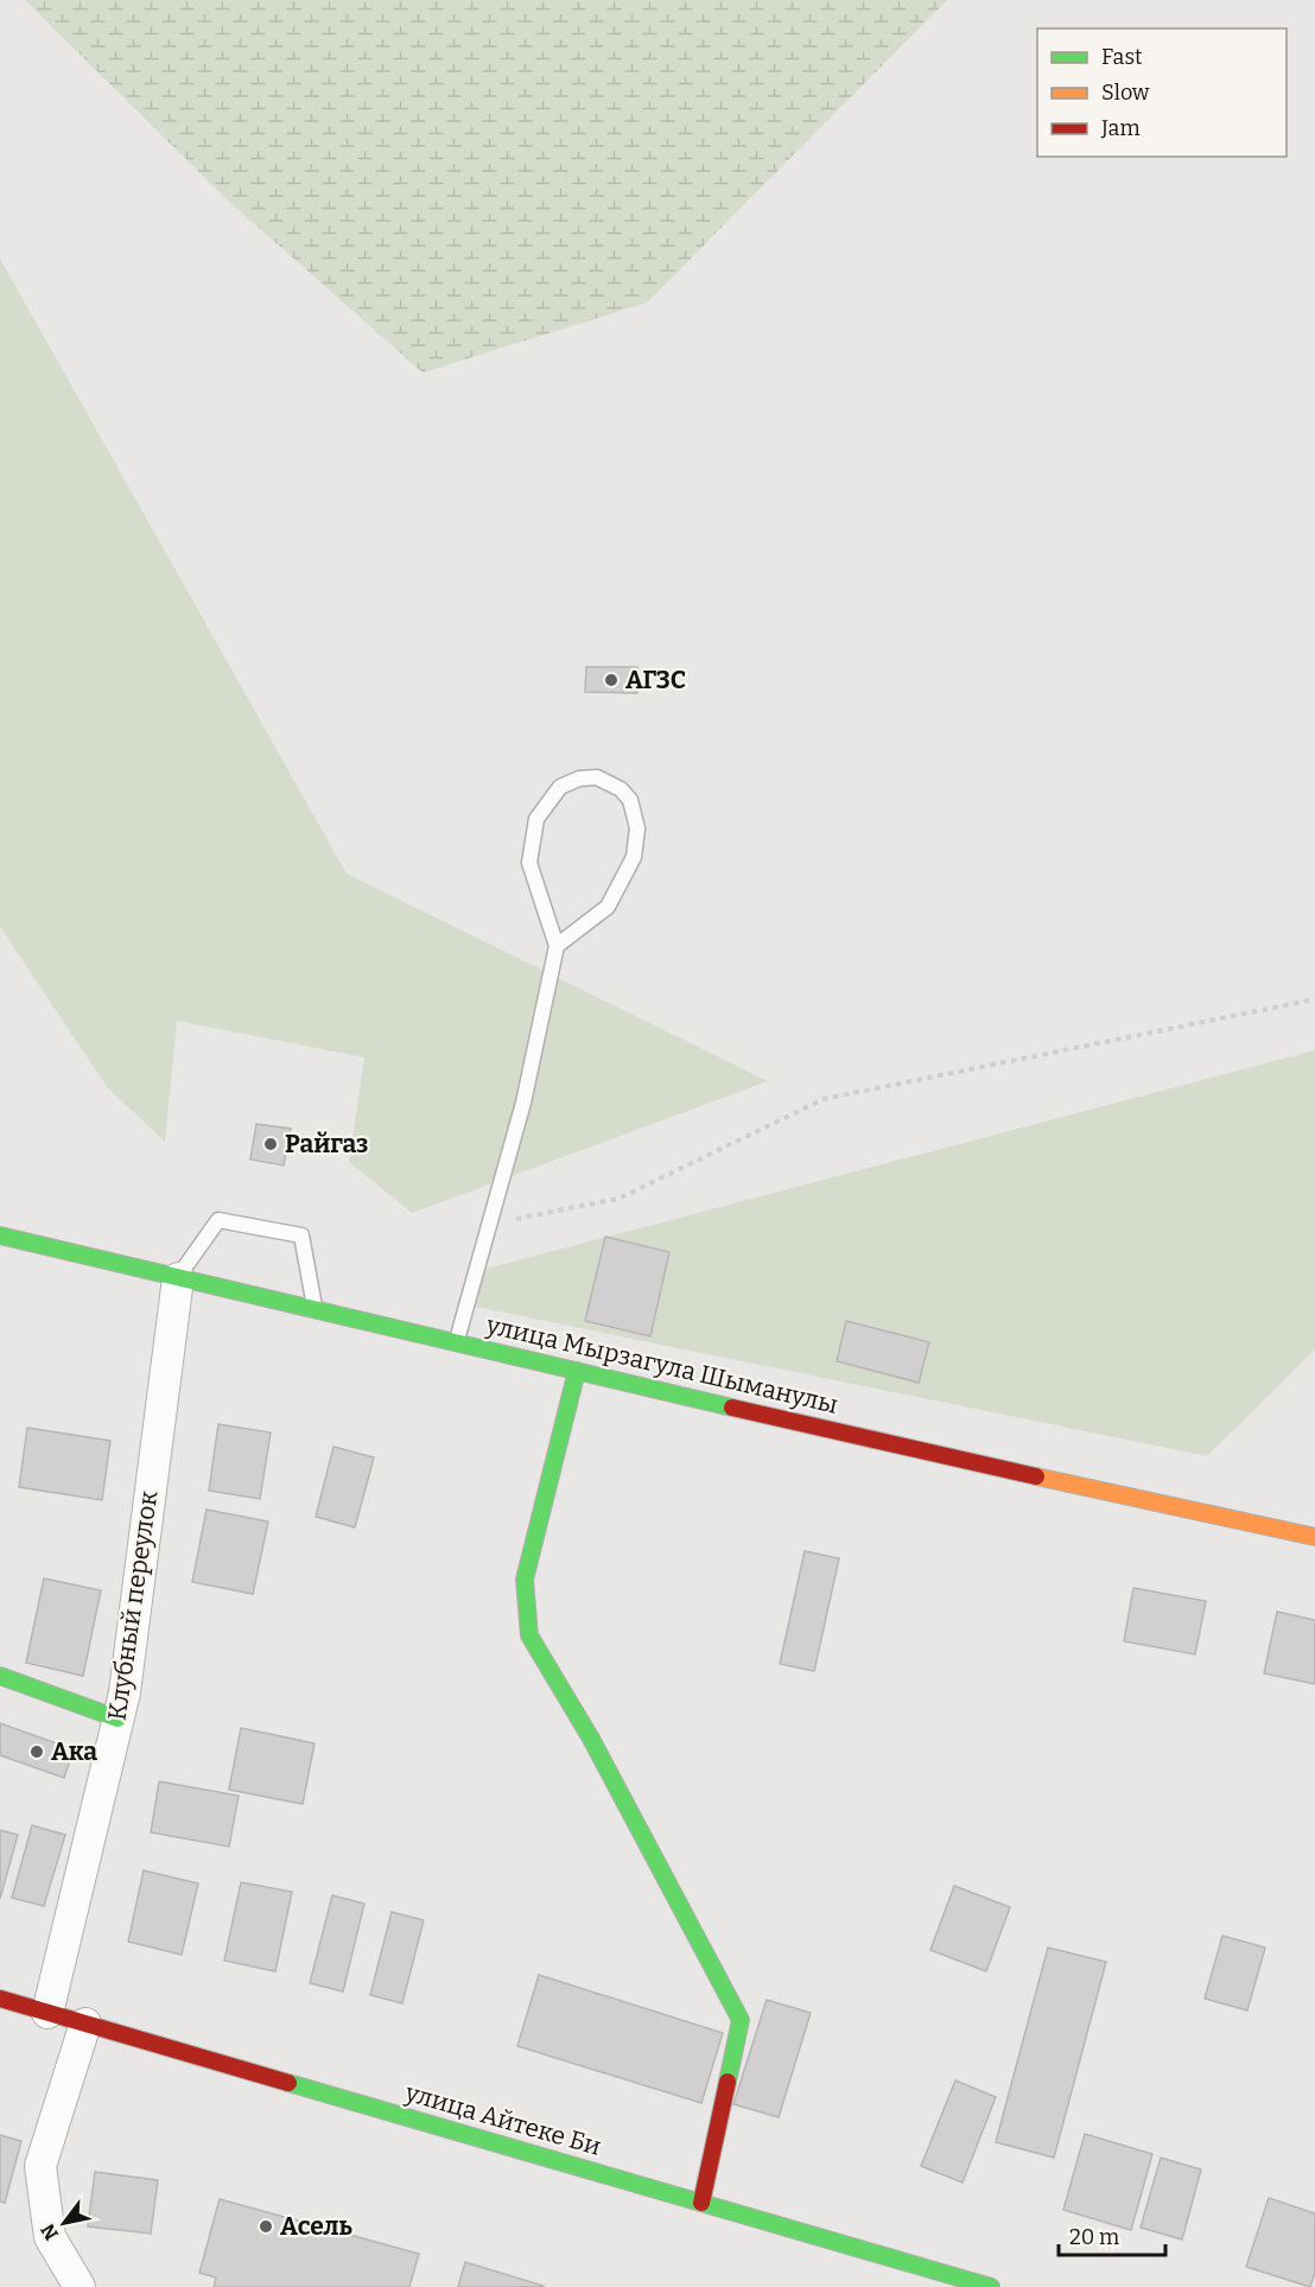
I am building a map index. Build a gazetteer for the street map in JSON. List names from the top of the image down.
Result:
{
  "streets": {
    "street": ["улица Мырзагула Шыманулы", "Клубный переулок", "улица Айтеке Би"]
  },
  "crossings": [
    ["улица Мырзагула Шыманулы", "Клубный переулок"],
    ["Клубный переулок", "улица Айтеке Би"]
  ],
  "places": [
    "АГЗС",
    "Райгаз",
    "Ака",
    "Асель"
  ],
  "legend": ["Fast", "Slow", "Jam"],
  "scale_bar": "20 m",
  "north": "bottom left"
}
